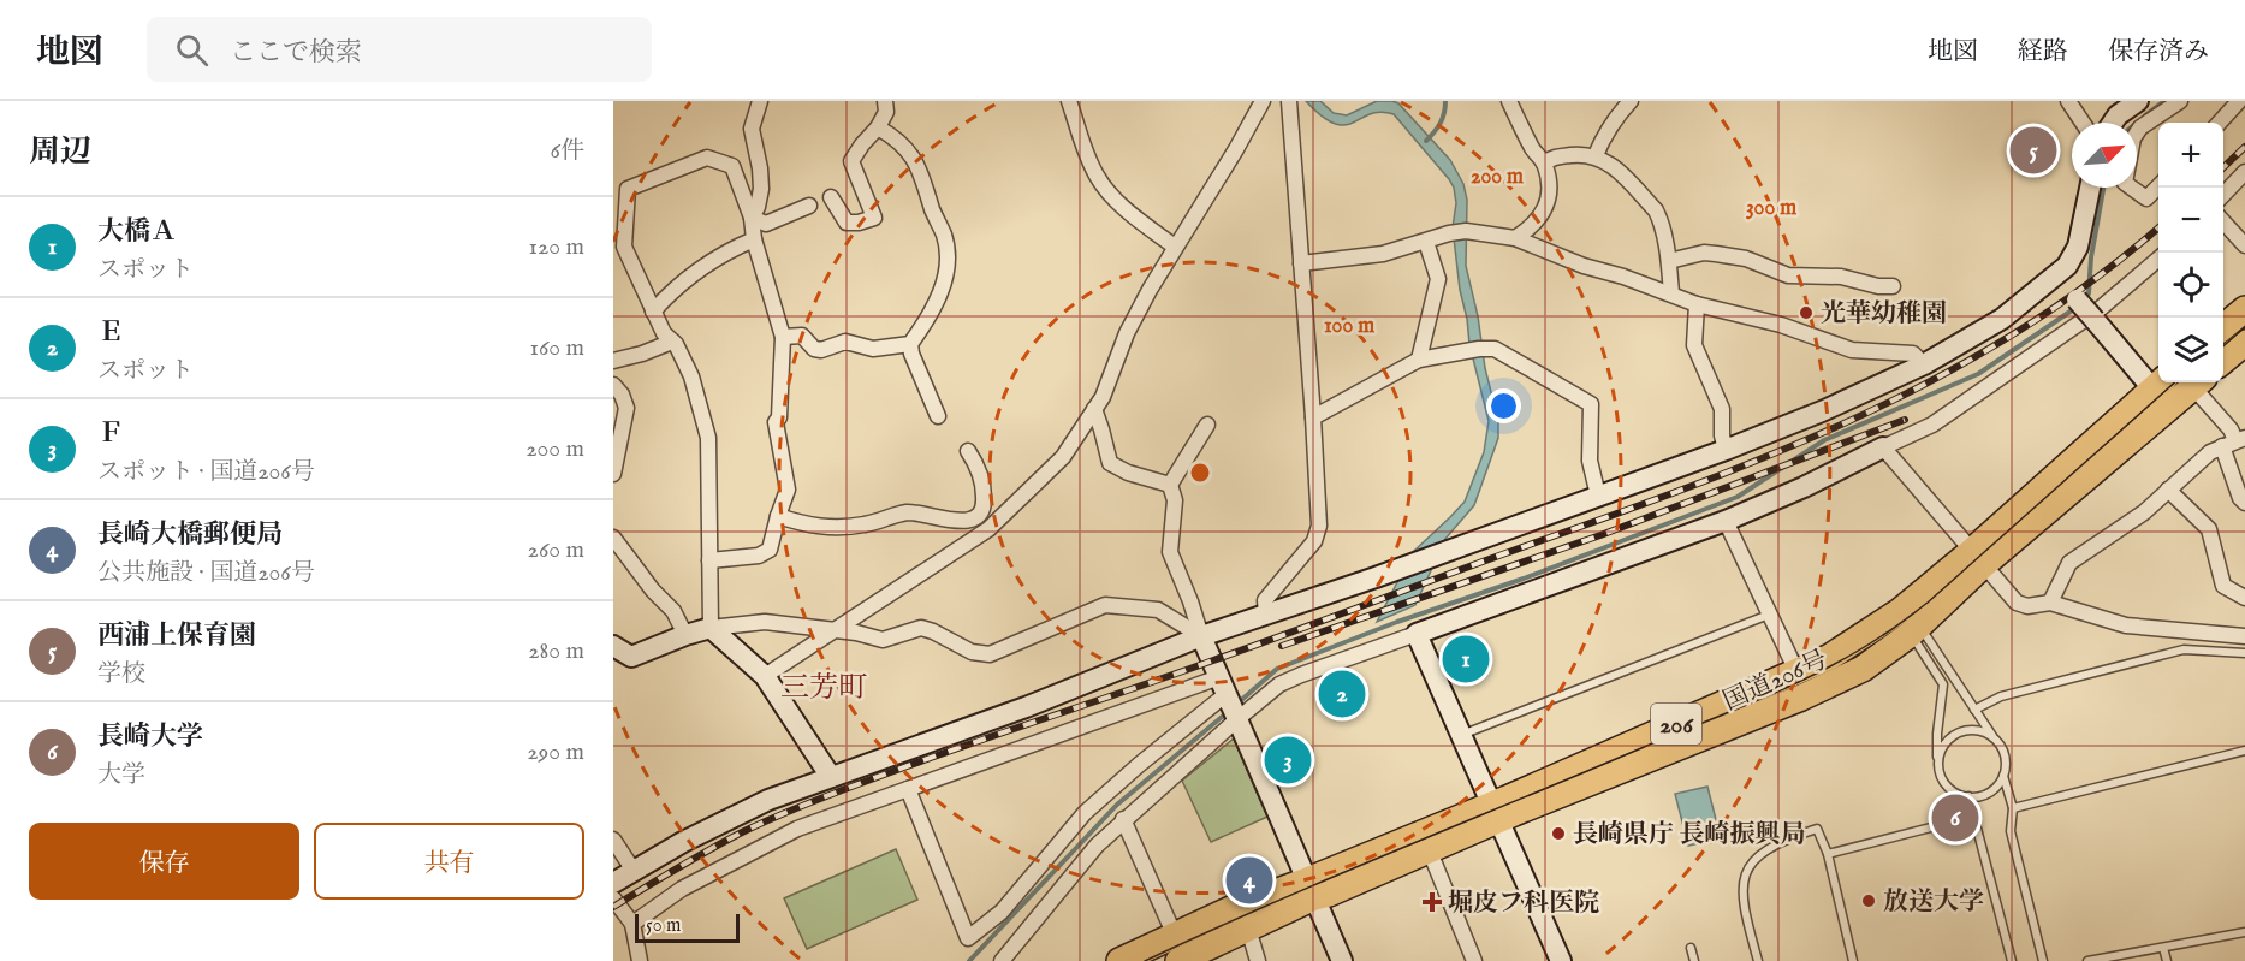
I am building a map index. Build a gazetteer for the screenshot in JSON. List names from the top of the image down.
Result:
{
  "streets": {
    "highway": ["国道206号", "206"]
  },
  "districts": ["三芳町"],
  "places": {
    "other": ["光華幼稚園", "長崎県庁 長崎振興局", "放送大学"],
    "health": ["堀皮フ科医院"]
  },
  "scale_bar": "50 m",
  "north": "top right",
  "page": {
    "header": "地図",
    "search": "ここで検索",
    "nav": ["地図", "経路", "保存済み"],
    "heading": ["周辺", "6件"],
    "map_buttons": ["+", "−"],
    "pins": [
      "5",
      "1",
      "2",
      "3",
      "6",
      "4"
    ],
    "list": [
      {
        "mark": "1",
        "name": "大橋Ａ",
        "note": "スポット",
        "value": "120 m"
      },
      {
        "mark": "2",
        "name": "Ｅ",
        "note": "スポット",
        "value": "160 m"
      },
      {
        "mark": "3",
        "name": "Ｆ",
        "note": "スポット · 国道206号",
        "value": "200 m"
      },
      {
        "mark": "4",
        "name": "長崎大橋郵便局",
        "note": "公共施設 · 国道206号",
        "value": "260 m"
      },
      {
        "mark": "5",
        "name": "西浦上保育園",
        "note": "学校",
        "value": "280 m"
      },
      {
        "mark": "6",
        "name": "長崎大学",
        "note": "大学",
        "value": "290 m"
      }
    ],
    "buttons": ["保存", "共有"],
    "scale": "50 m"
  },
  "rings": ["200 m", "300 m", "100 m"]
}
